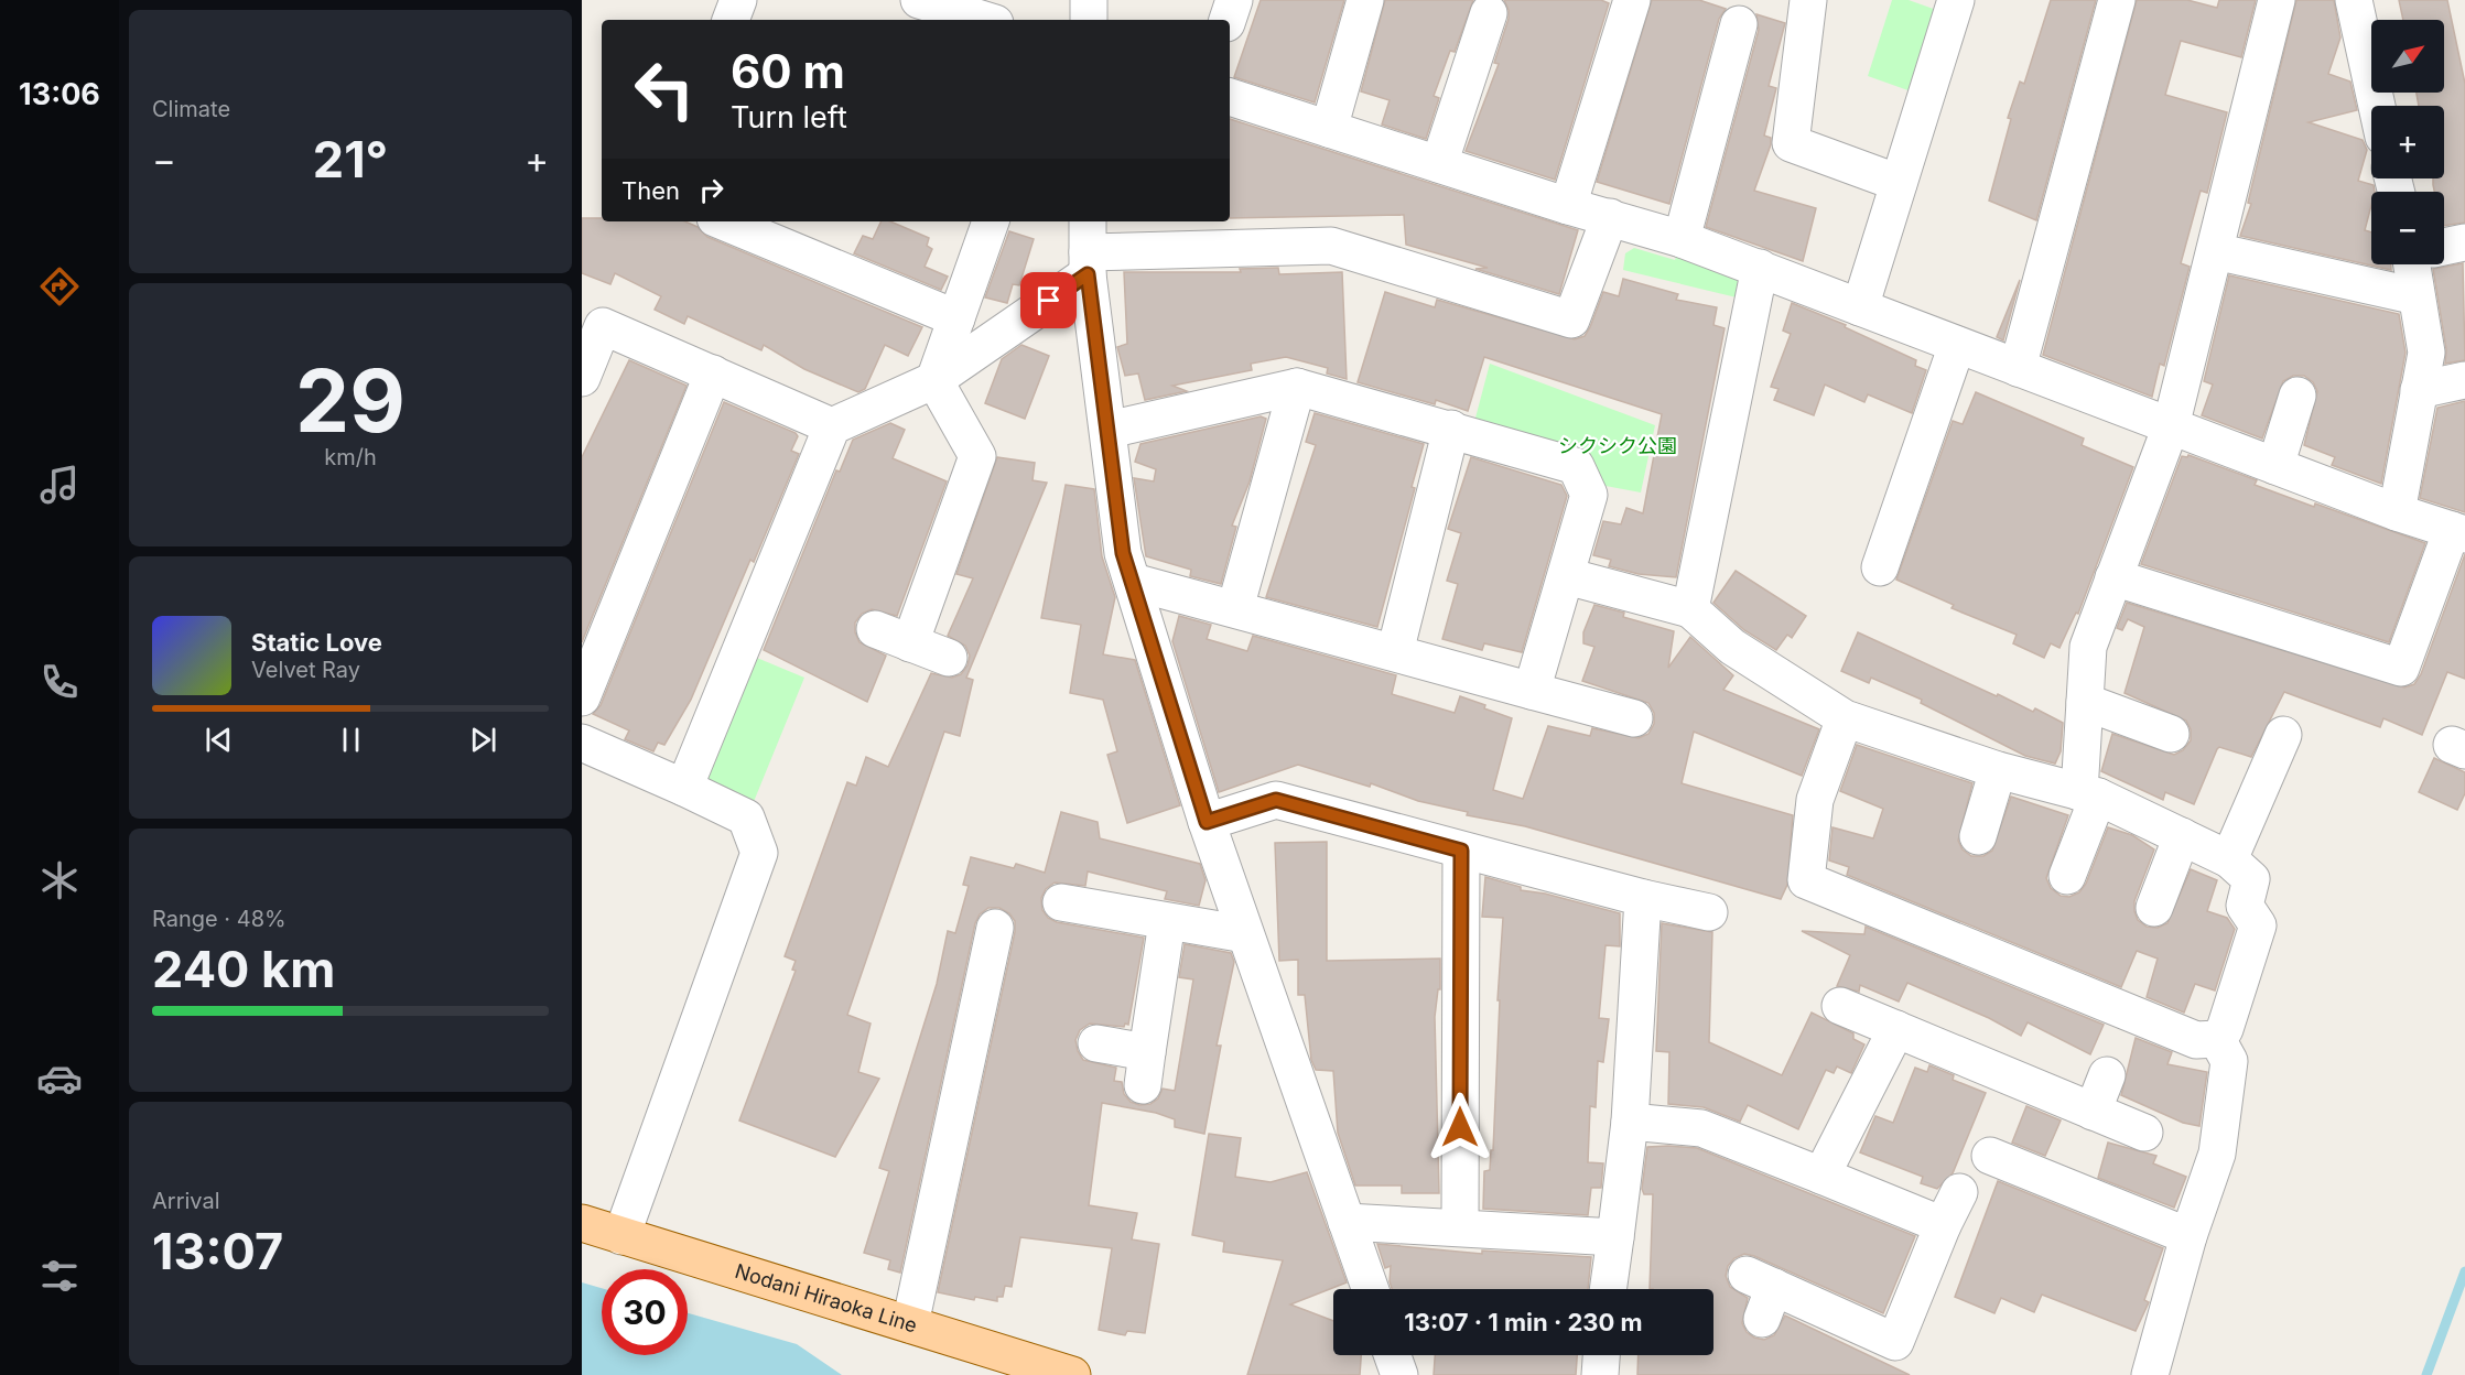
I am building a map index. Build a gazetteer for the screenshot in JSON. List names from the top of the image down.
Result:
{
  "streets": {
    "main road": ["Nodani Hiraoka Line"]
  },
  "parks": ["シクシク公園"],
  "north": "top right",
  "page": {
    "tabs": "13:06",
    "tile": [
      "Climate",
      ["29", "km/h"],
      ["Range · 48%", "240 km"],
      ["Arrival", "13:07"]
    ],
    "map_buttons": ["+", "−"],
    "turn": ["60 m", "Turn left"],
    "heat": ["−", "21°", "+"],
    "then": "Then",
    "song": ["Static Love", "Velvet Ray"],
    "limit": "30",
    "trip": "13:07 · 1 min · 230 m"
  }
}
